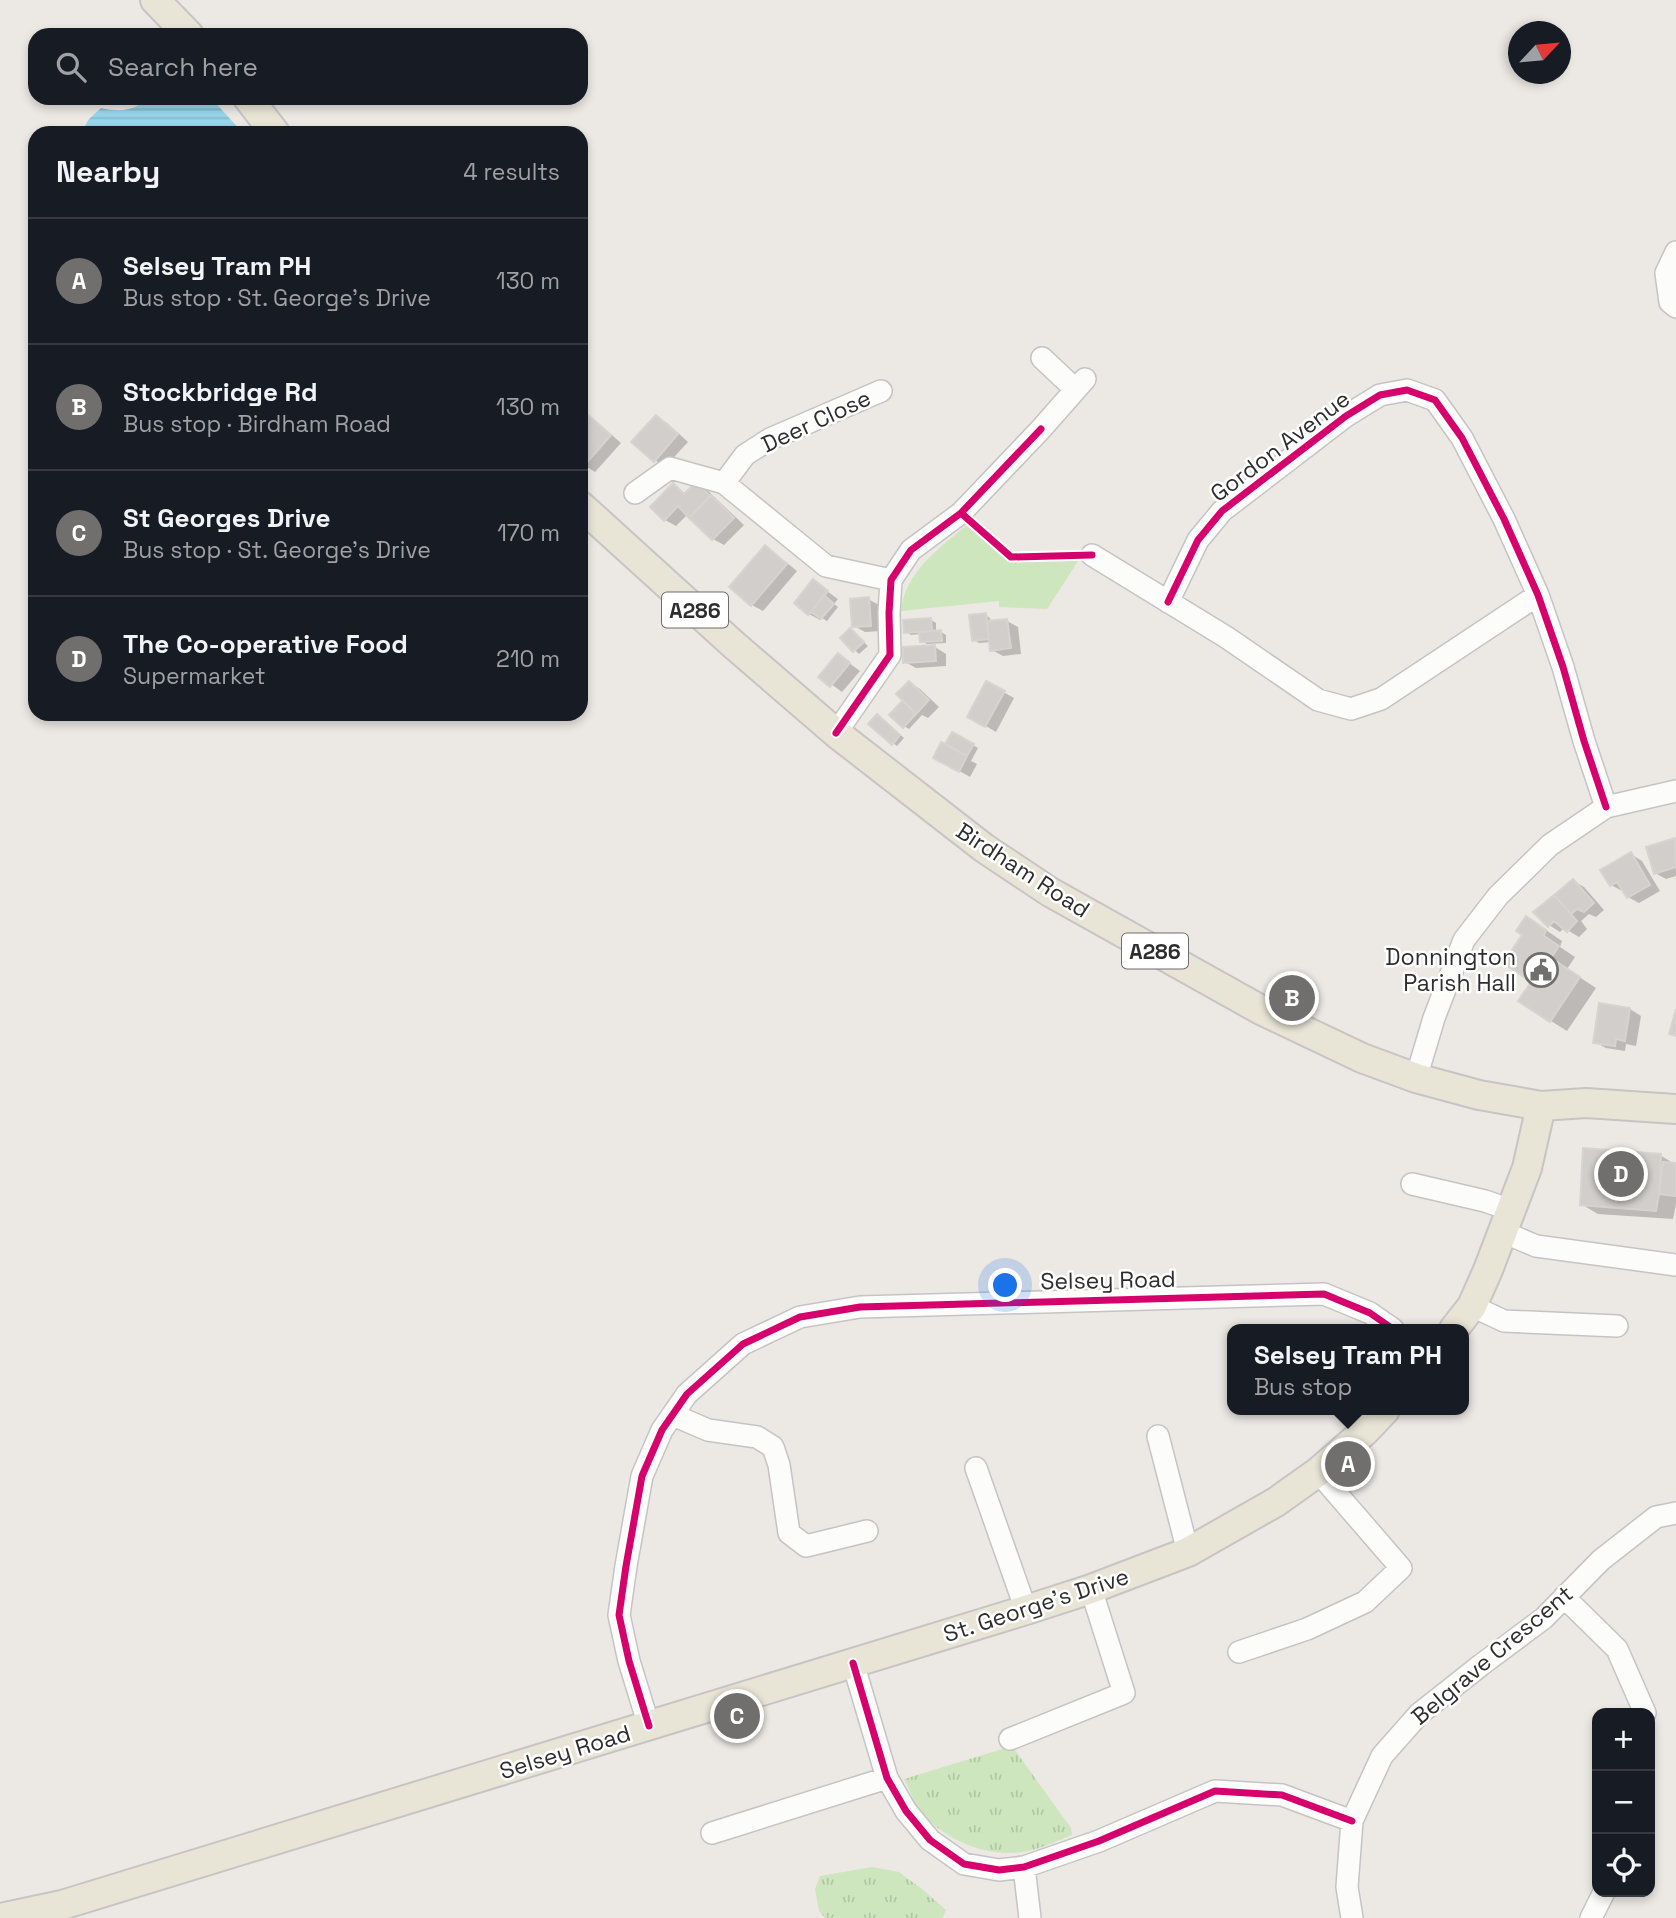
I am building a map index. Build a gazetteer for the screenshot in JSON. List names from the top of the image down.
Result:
{
  "streets": {
    "main road": [
      "A286",
      "Birdham Road",
      "Selsey Road",
      "St. George's Drive"
    ],
    "street": ["Deer Close", "Gordon Avenue", "Belgrave Crescent"]
  },
  "crossings": [
    ["A286", "Birdham Road"],
    ["Selsey Road", "St. George's Drive"]
  ],
  "places": {
    "public building": ["Donnington Parish Hall"]
  },
  "north": "top right",
  "page": {
    "search": "Search here",
    "heading": ["Nearby", "4 results"],
    "list": [
      {
        "mark": "A",
        "name": "Selsey Tram PH",
        "note": "Bus stop · St. George's Drive",
        "value": "130 m"
      },
      {
        "mark": "B",
        "name": "Stockbridge Rd",
        "note": "Bus stop · Birdham Road",
        "value": "130 m"
      },
      {
        "mark": "C",
        "name": "St Georges Drive",
        "note": "Bus stop · St. George's Drive",
        "value": "170 m"
      },
      {
        "mark": "D",
        "name": "The Co-operative Food",
        "note": "Supermarket",
        "value": "210 m"
      }
    ],
    "pins": [
      "B",
      "D",
      "A",
      "C"
    ],
    "popup": ["Selsey Tram PH", "Bus stop"],
    "map_buttons": ["+", "−"]
  }
}
